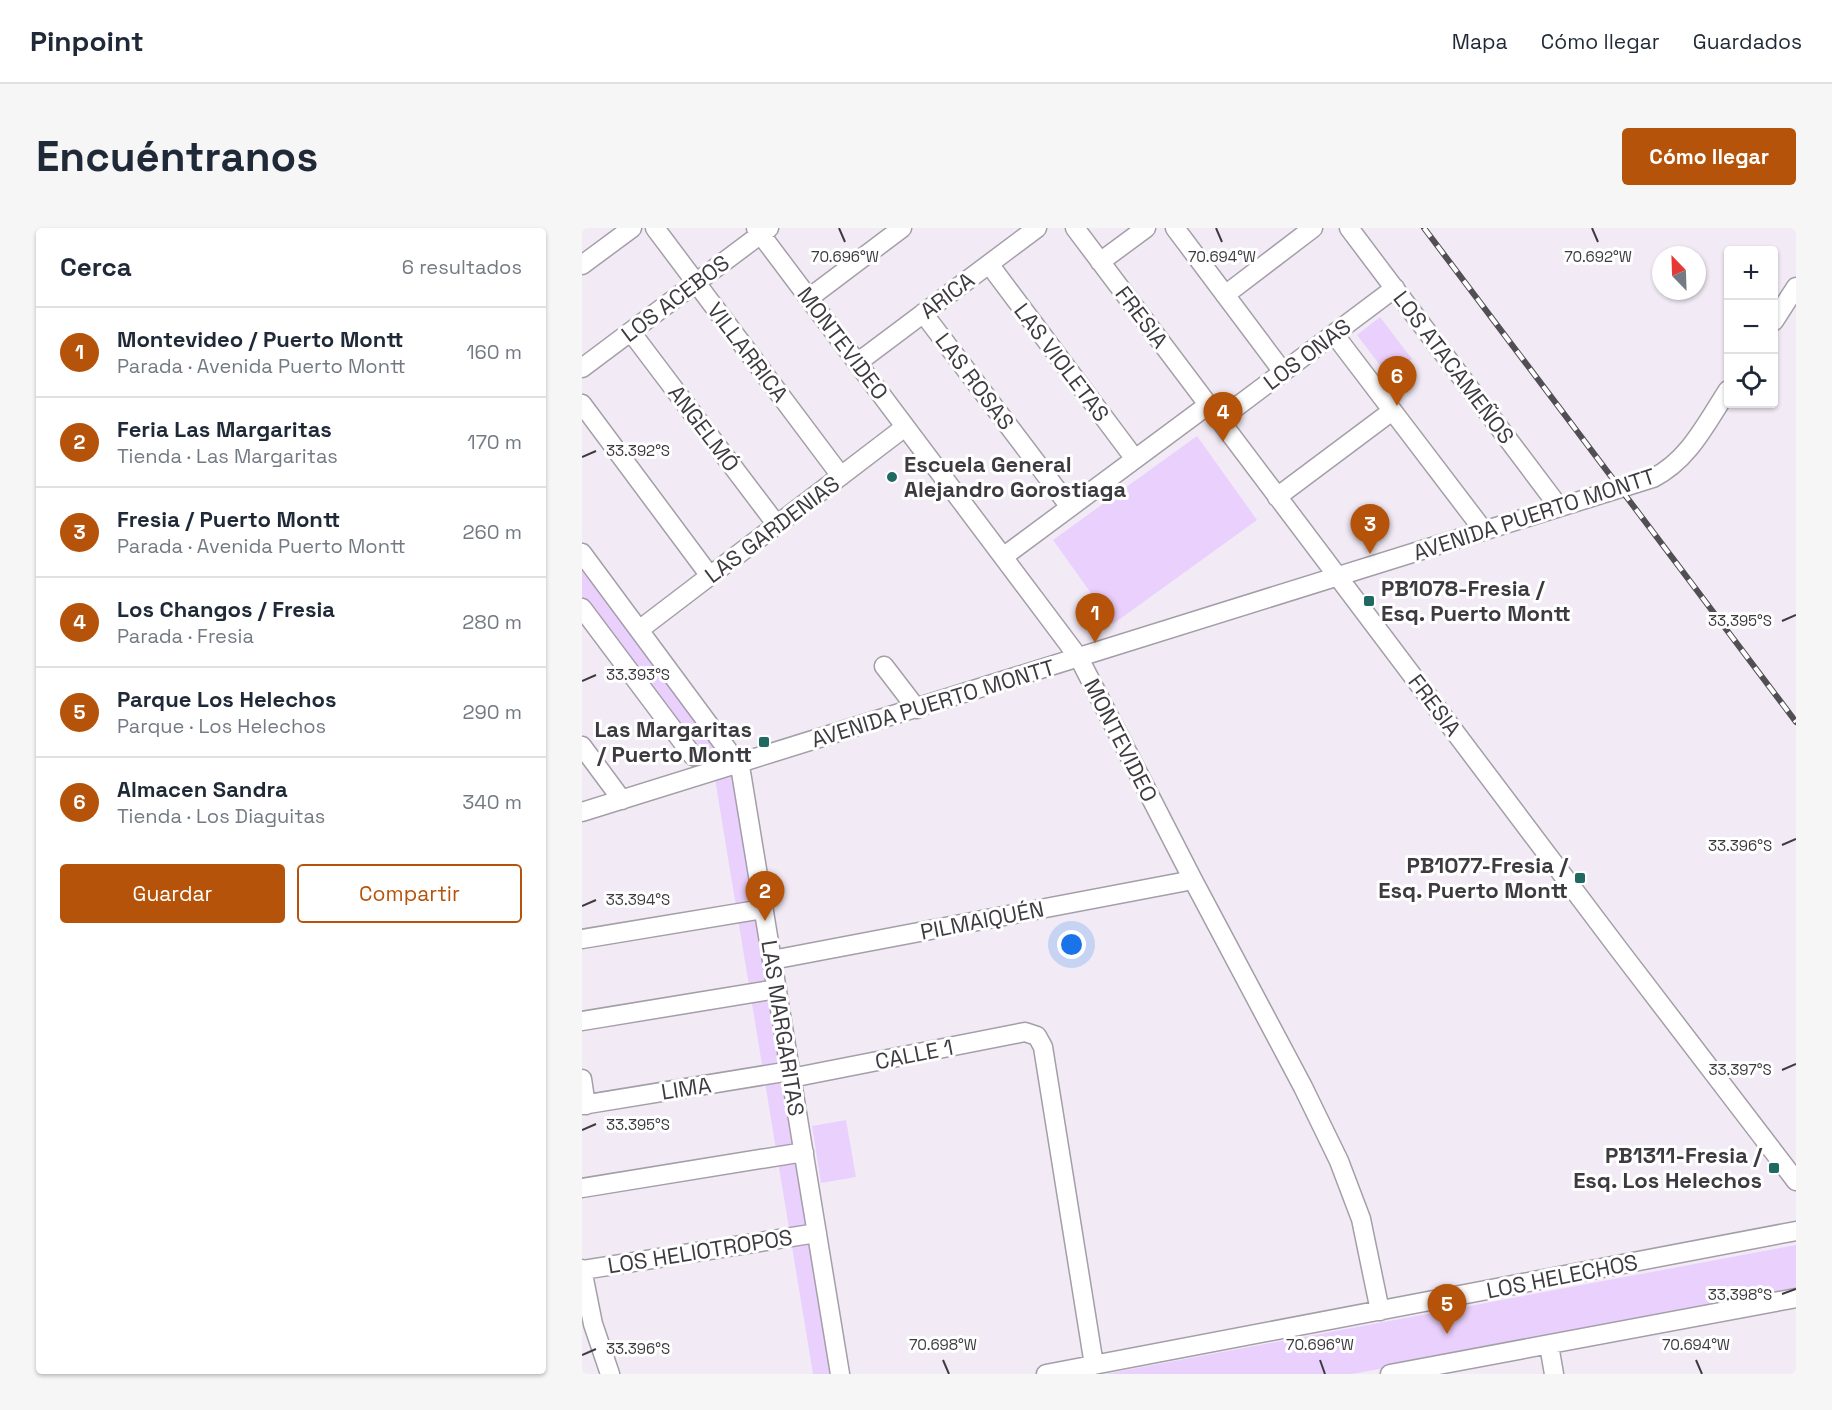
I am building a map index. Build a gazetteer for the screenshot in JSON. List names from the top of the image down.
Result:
{
  "streets": {
    "street": [
      "ARICA",
      "LOS ACEBOS",
      "FRESIA",
      "MONTEVIDEO",
      "VILLARRICA",
      "LOS ONAS",
      "LAS VIOLETAS",
      "LOS ATACAMEÑOS",
      "LAS ROSAS",
      "ANGELMÓ",
      "AVENIDA PUERTO MONTT",
      "LAS GARDENIAS",
      "PILMAIQUÉN",
      "LAS MARGARITAS",
      "CALLE 1",
      "LIMA",
      "LOS HELIOTROPOS",
      "LOS HELECHOS"
    ]
  },
  "crossings": [
    ["ARICA", "MONTEVIDEO"],
    ["ARICA", "LAS VIOLETAS"],
    ["ARICA", "LAS ROSAS"],
    ["LOS ACEBOS", "MONTEVIDEO"],
    ["LOS ACEBOS", "VILLARRICA"],
    ["LOS ACEBOS", "ANGELMÓ"],
    ["FRESIA", "LOS ONAS"],
    ["FRESIA", "AVENIDA PUERTO MONTT"],
    ["MONTEVIDEO", "AVENIDA PUERTO MONTT"],
    ["MONTEVIDEO", "LAS GARDENIAS"],
    ["MONTEVIDEO", "PILMAIQUÉN"],
    ["MONTEVIDEO", "LOS HELECHOS"],
    ["VILLARRICA", "LAS GARDENIAS"],
    ["LOS ONAS", "LOS ATACAMEÑOS"],
    ["LOS ATACAMEÑOS", "AVENIDA PUERTO MONTT"],
    ["ANGELMÓ", "LAS GARDENIAS"],
    ["AVENIDA PUERTO MONTT", "LAS MARGARITAS"],
    ["LAS GARDENIAS", "LAS MARGARITAS"],
    ["PILMAIQUÉN", "LAS MARGARITAS"],
    ["LAS MARGARITAS", "CALLE 1"],
    ["LAS MARGARITAS", "LIMA"],
    ["LAS MARGARITAS", "LOS HELIOTROPOS"],
    ["CALLE 1", "LIMA"],
    ["CALLE 1", "LOS HELECHOS"]
  ],
  "places": {
    "other": ["Escuela General Alejandro Gorostiaga"],
    "transit": [
      "PB1078-Fresia / Esq. Puerto Montt",
      "Las Margaritas / Puerto Montt",
      "PB1077-Fresia / Esq. Puerto Montt",
      "PB1311-Fresia / Esq. Los Helechos"
    ]
  },
  "north": "top left",
  "page": {
    "header": "Pinpoint",
    "nav": ["Mapa", "Cómo llegar", "Guardados"],
    "buttons": [
      "Cómo llegar",
      ["Guardar", "Compartir"]
    ],
    "title": "Encuéntranos",
    "heading": ["Cerca", "6 resultados"],
    "map_buttons": ["+", "−"],
    "list": [
      {
        "mark": "1",
        "name": "Montevideo / Puerto Montt",
        "note": "Parada · Avenida Puerto Montt",
        "value": "160 m"
      },
      {
        "mark": "2",
        "name": "Feria Las Margaritas",
        "note": "Tienda · Las Margaritas",
        "value": "170 m"
      },
      {
        "mark": "3",
        "name": "Fresia / Puerto Montt",
        "note": "Parada · Avenida Puerto Montt",
        "value": "260 m"
      },
      {
        "mark": "4",
        "name": "Los Changos / Fresia",
        "note": "Parada · Fresia",
        "value": "280 m"
      },
      {
        "mark": "5",
        "name": "Parque Los Helechos",
        "note": "Parque · Los Helechos",
        "value": "290 m"
      },
      {
        "mark": "6",
        "name": "Almacen Sandra",
        "note": "Tienda · Los Diaguitas",
        "value": "340 m"
      }
    ],
    "pins": [
      "6",
      "4",
      "3",
      "1",
      "2",
      "5"
    ]
  },
  "coordinates": [
    "70.696°W",
    "70.694°W",
    "70.692°W",
    "33.392°S",
    "33.395°S",
    "33.393°S",
    "33.396°S",
    "33.394°S",
    "33.397°S",
    "33.398°S",
    "70.698°W"
  ]
}
